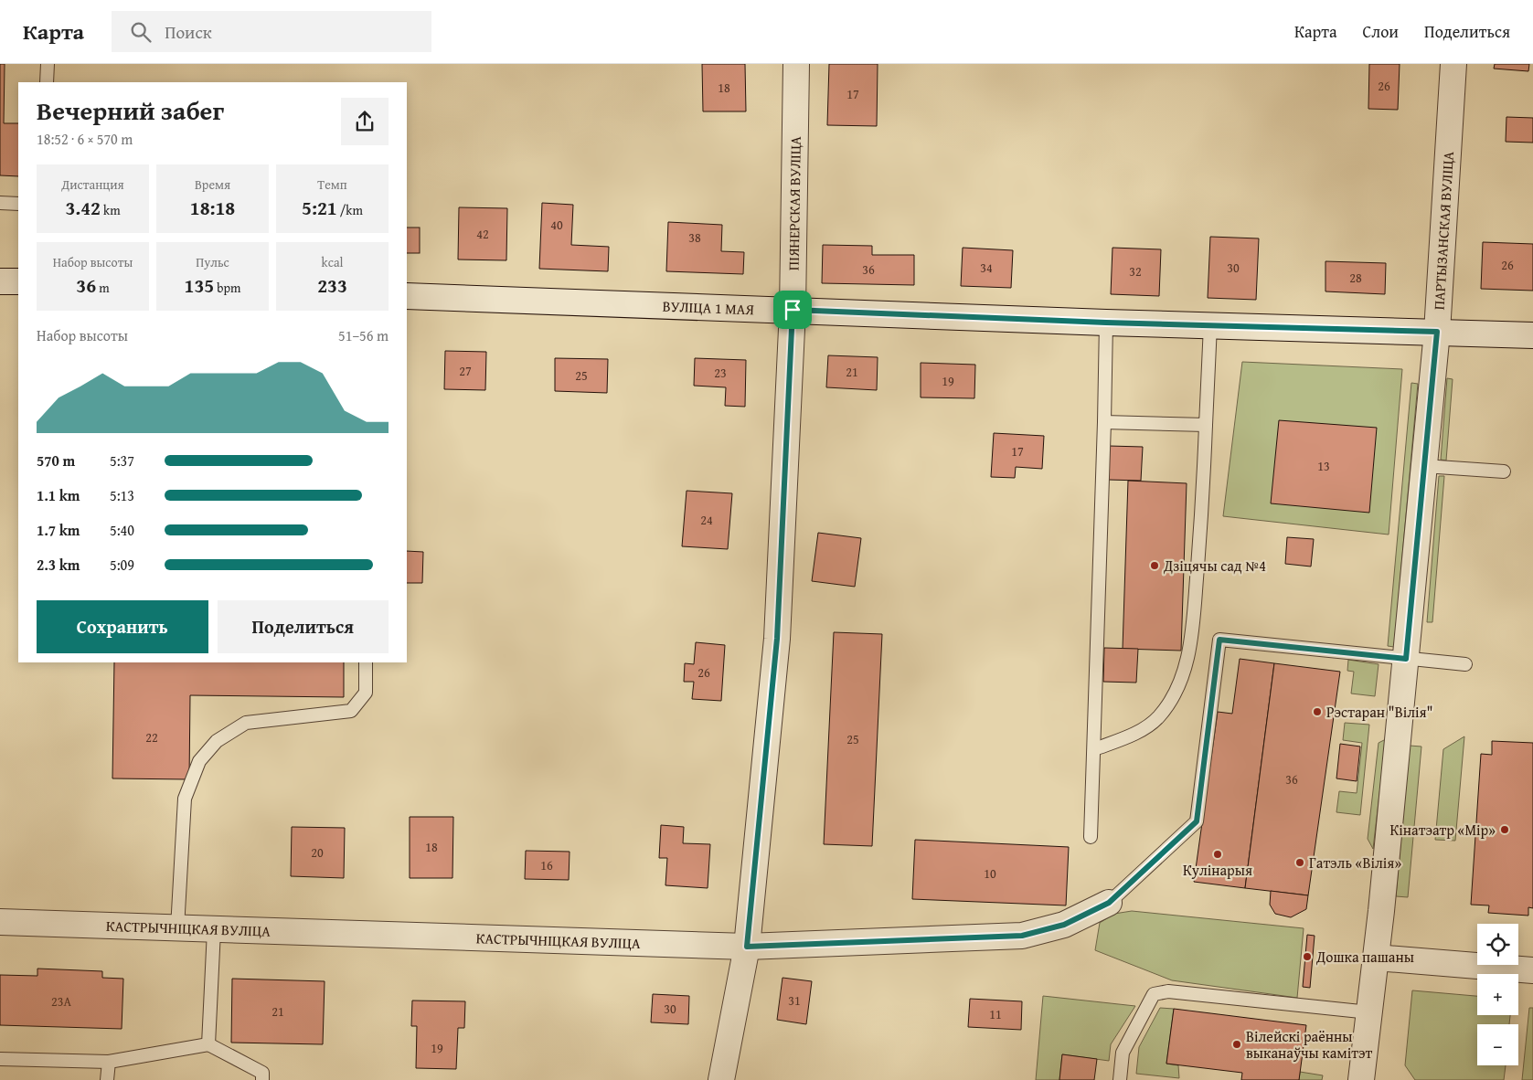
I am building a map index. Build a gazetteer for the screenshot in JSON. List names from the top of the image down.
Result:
{
  "streets": {
    "street": [
      "ПІЯНЕРСКАЯ ВУЛІЦА",
      "ПАРТЫЗАНСКАЯ ВУЛІЦА",
      "ВУЛІЦА 1 МАЯ",
      "КАСТРЫЧНІЦКАЯ ВУЛІЦА"
    ]
  },
  "crossings": [
    ["ПІЯНЕРСКАЯ ВУЛІЦА", "ВУЛІЦА 1 МАЯ"],
    ["ПІЯНЕРСКАЯ ВУЛІЦА", "КАСТРЫЧНІЦКАЯ ВУЛІЦА"],
    ["ПАРТЫЗАНСКАЯ ВУЛІЦА", "ВУЛІЦА 1 МАЯ"]
  ],
  "places": [
    "Дзіцячы сад №4",
    "Рэстаран \"Вілія\"",
    "Кінатэатр «Мір»",
    "Кулінарыя",
    "Гатэль «Вілія»",
    "Дошка пашаны",
    "Вілейскі раённы выканаўчы камітэт"
  ],
  "house_numbers": [
    "26",
    "18",
    "17",
    "40",
    "42",
    "38",
    "26",
    "34",
    "30",
    "36",
    "32",
    "28",
    "27",
    "21",
    "23",
    "25",
    "19",
    "17",
    "13",
    "24",
    "26",
    "22",
    "25",
    "36",
    "18",
    "20",
    "16",
    "10",
    "31",
    "23А",
    "30",
    "21",
    "11",
    "19"
  ],
  "page": {
    "header": "Карта",
    "search": "Поиск",
    "nav": ["Карта", "Слои", "Поделиться"],
    "heading": ["Вечерний забег", "18:52 · 6 × 570 m"],
    "stats": [
      ["Дистанция", "3.42 km"],
      ["Время", "18:18"],
      ["Темп", "5:21 /km"],
      ["Набор высоты", "36 m"],
      ["Пульс", "135 bpm"],
      ["kcal", "233"]
    ],
    "chart": ["Набор высоты", "51–56 m"],
    "list": [
      {
        "name": "570 m",
        "note": "5:37"
      },
      {
        "name": "1.1 km",
        "note": "5:13"
      },
      {
        "name": "1.7 km",
        "note": "5:40"
      },
      {
        "name": "2.3 km",
        "note": "5:09"
      }
    ],
    "buttons": ["Сохранить", "Поделиться"],
    "map_buttons": ["+", "−"]
  }
}
